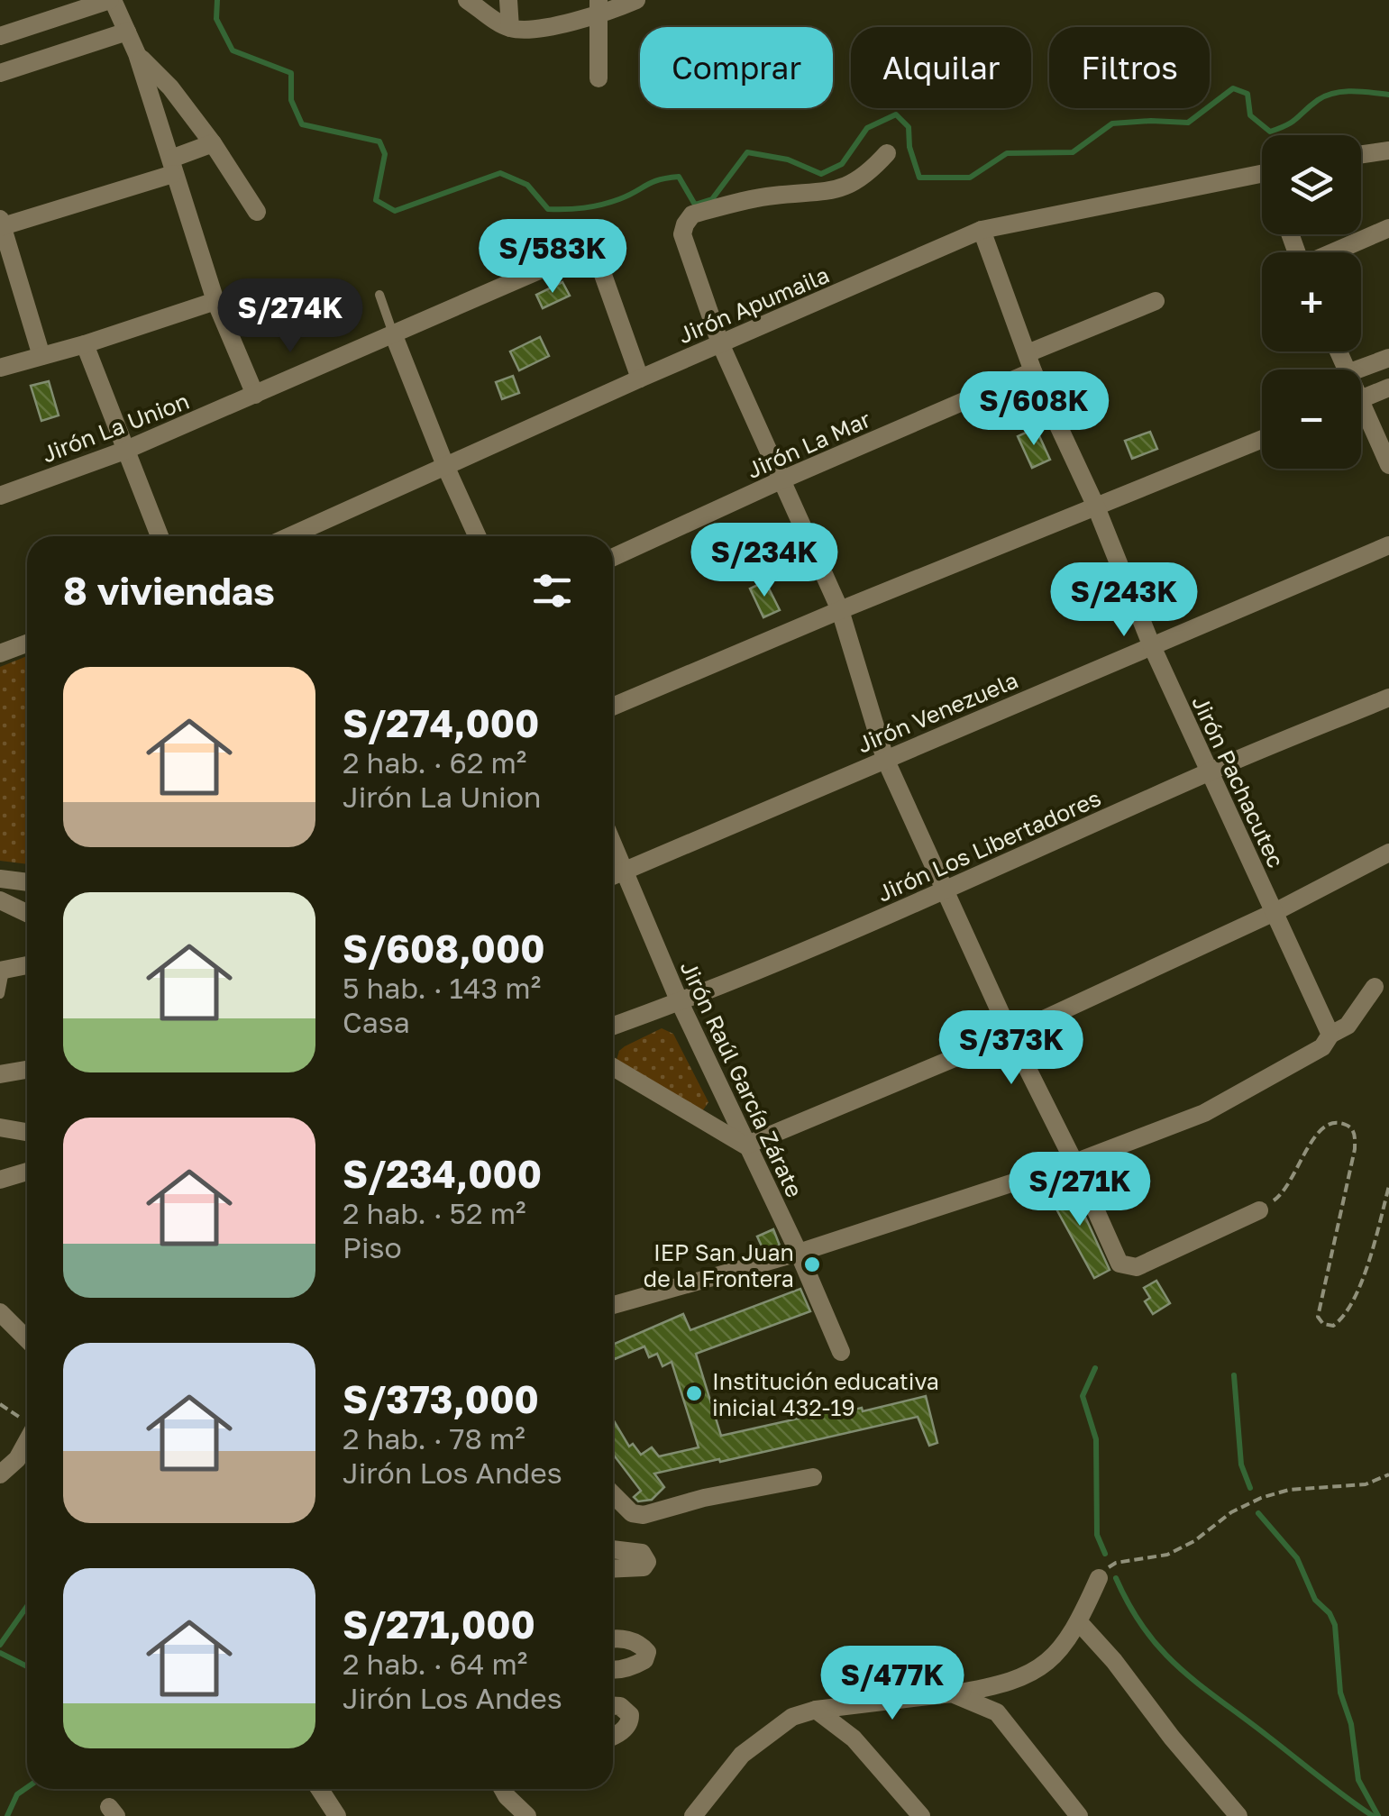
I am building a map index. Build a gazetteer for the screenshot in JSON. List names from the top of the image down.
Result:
{
  "streets": {
    "street": [
      "Jirón Apumaila",
      "Jirón La Union",
      "Jirón La Mar",
      "Jirón Venezuela",
      "Jirón Pachacutec",
      "Jirón Los Libertadores",
      "Jirón Raúl García Zárate"
    ]
  },
  "crossings": [
    ["Jirón Apumaila", "Jirón La Union"],
    ["Jirón Apumaila", "Jirón Pachacutec"],
    ["Jirón La Mar", "Jirón Pachacutec"],
    ["Jirón Venezuela", "Jirón Pachacutec"],
    ["Jirón Venezuela", "Jirón Raúl García Zárate"],
    ["Jirón Pachacutec", "Jirón Los Libertadores"],
    ["Jirón Los Libertadores", "Jirón Raúl García Zárate"]
  ],
  "places": ["IEP San Juan de la Frontera", "Institución educativa inicial 432-19"],
  "page": {
    "chip": ["Comprar", "Alquilar", "Filtros"],
    "map_buttons": ["+", "−"],
    "price": [
      "S/583K",
      "S/274K",
      "S/608K",
      "S/234K",
      "S/243K",
      "S/373K",
      "S/271K",
      "S/477K"
    ],
    "heading": "8 viviendas",
    "list": [
      {
        "name": "S/274,000",
        "note": "2 hab. · 62 m² · Jirón La Union"
      },
      {
        "name": "S/608,000",
        "note": "5 hab. · 143 m² · Casa"
      },
      {
        "name": "S/234,000",
        "note": "2 hab. · 52 m² · Piso"
      },
      {
        "name": "S/373,000",
        "note": "2 hab. · 78 m² · Jirón Los Andes"
      },
      {
        "name": "S/271,000",
        "note": "2 hab. · 64 m² · Jirón Los Andes"
      }
    ]
  }
}
